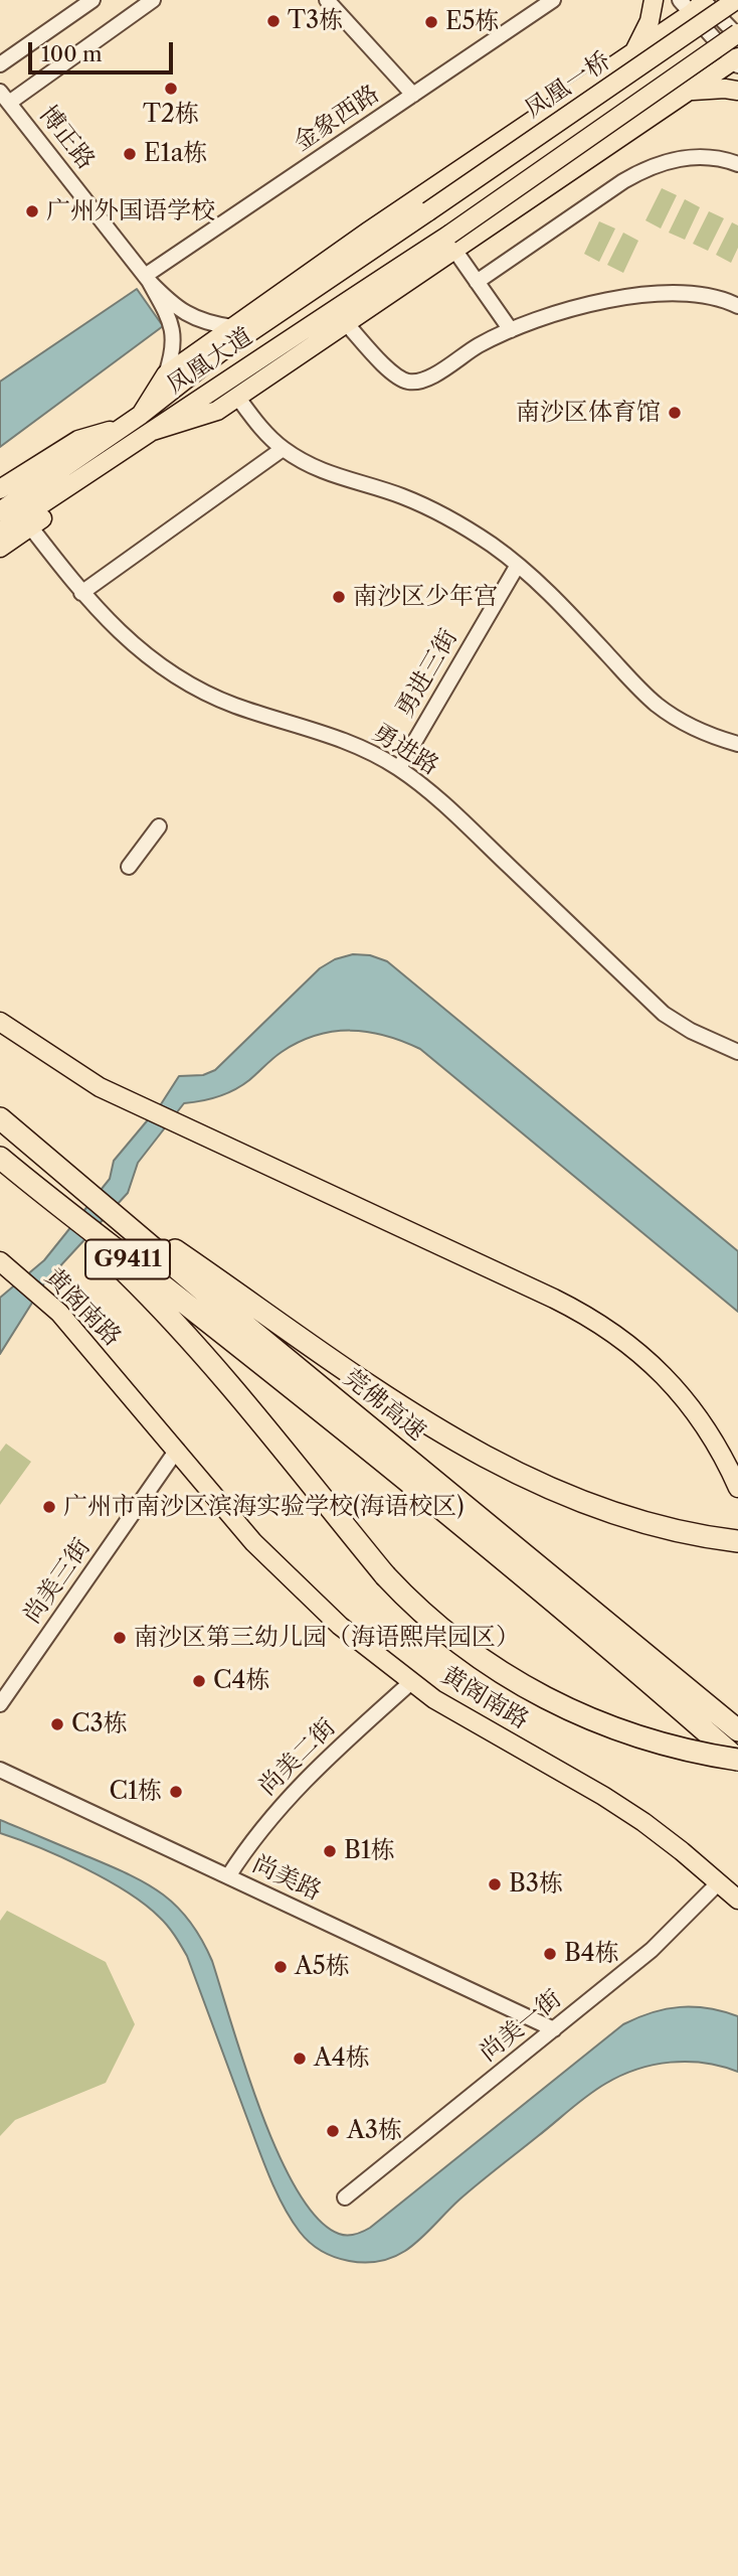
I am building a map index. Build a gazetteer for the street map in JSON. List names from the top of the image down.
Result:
{
  "streets": {
    "highway": ["G9411", "莞佛高速"],
    "main road": ["凤凰一桥", "凤凰大道", "黄阁南路"],
    "street": [
      "金象西路",
      "博正路",
      "勇进三街",
      "勇进路",
      "尚美三街",
      "尚美二街",
      "尚美路",
      "尚美一街"
    ]
  },
  "crossings": [
    ["凤凰一桥", "凤凰大道"],
    ["金象西路", "博正路"],
    ["勇进三街", "勇进路"],
    ["G9411", "莞佛高速"],
    ["黄阁南路", "尚美三街"],
    ["黄阁南路", "尚美二街"],
    ["黄阁南路", "尚美一街"],
    ["尚美二街", "尚美路"],
    ["尚美路", "尚美一街"]
  ],
  "places": [
    "T3栋",
    "E5栋",
    "T2栋",
    "E1a栋",
    "广州外国语学校",
    "南沙区体育馆",
    "南沙区少年宫",
    "广州市南沙区滨海实验学校(海语校区)",
    "南沙区第三幼儿园（海语熙岸园区）",
    "C4栋",
    "C3栋",
    "C1栋",
    "B1栋",
    "B3栋",
    "B4栋",
    "A5栋",
    "A4栋",
    "A3栋"
  ],
  "scale_bar": "100 m"
}
